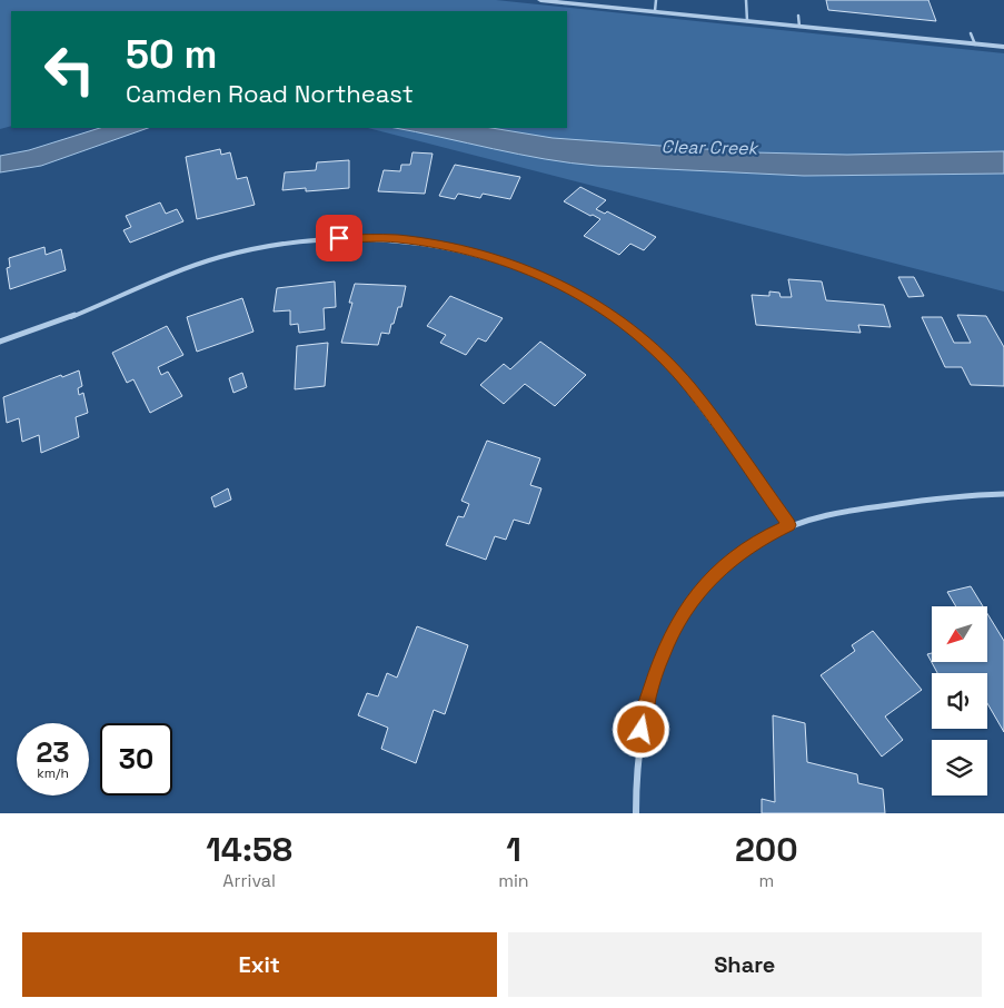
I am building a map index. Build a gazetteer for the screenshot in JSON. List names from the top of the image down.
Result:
{
  "water": ["Clear Creek"],
  "north": "bottom left",
  "page": {
    "turn": ["50 m", "Camden Road Northeast"],
    "speed": "23 km/h",
    "limit": "30",
    "eta": [
      "14:58",
      "Arrival",
      "1",
      "min",
      "200",
      "m"
    ],
    "buttons": ["Exit", "Share"]
  }
}
